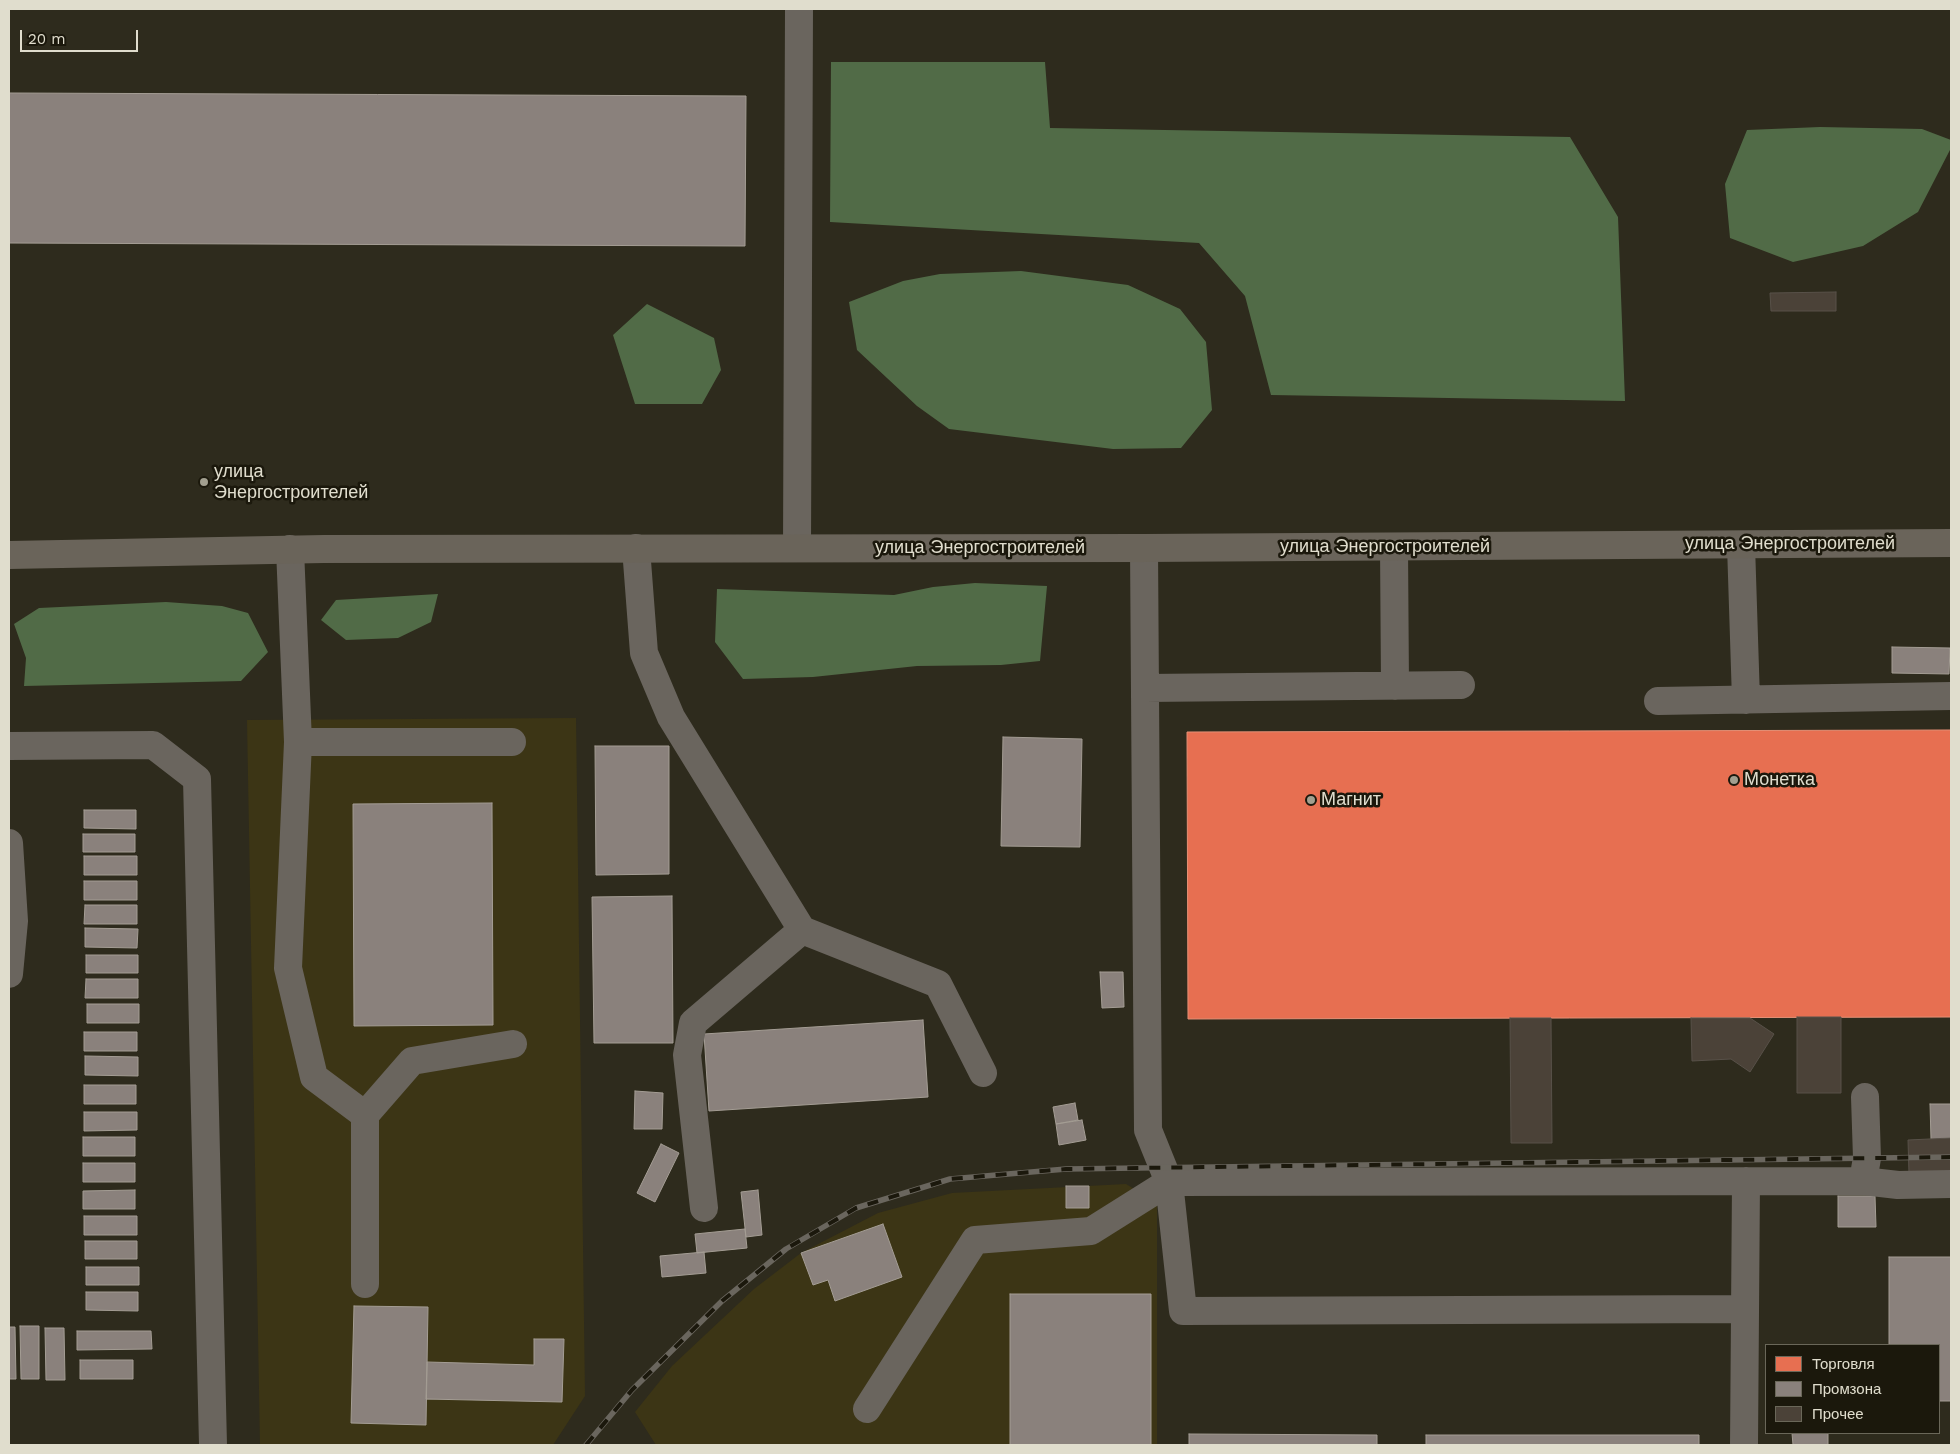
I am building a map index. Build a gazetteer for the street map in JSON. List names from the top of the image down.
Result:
{
  "streets": {
    "main road": ["улица Энергостроителей"]
  },
  "places": ["улица Энергостроителей", "Монетка", "Магнит"],
  "legend": ["Торговля", "Промзона", "Прочее"],
  "scale_bar": "20 m"
}
